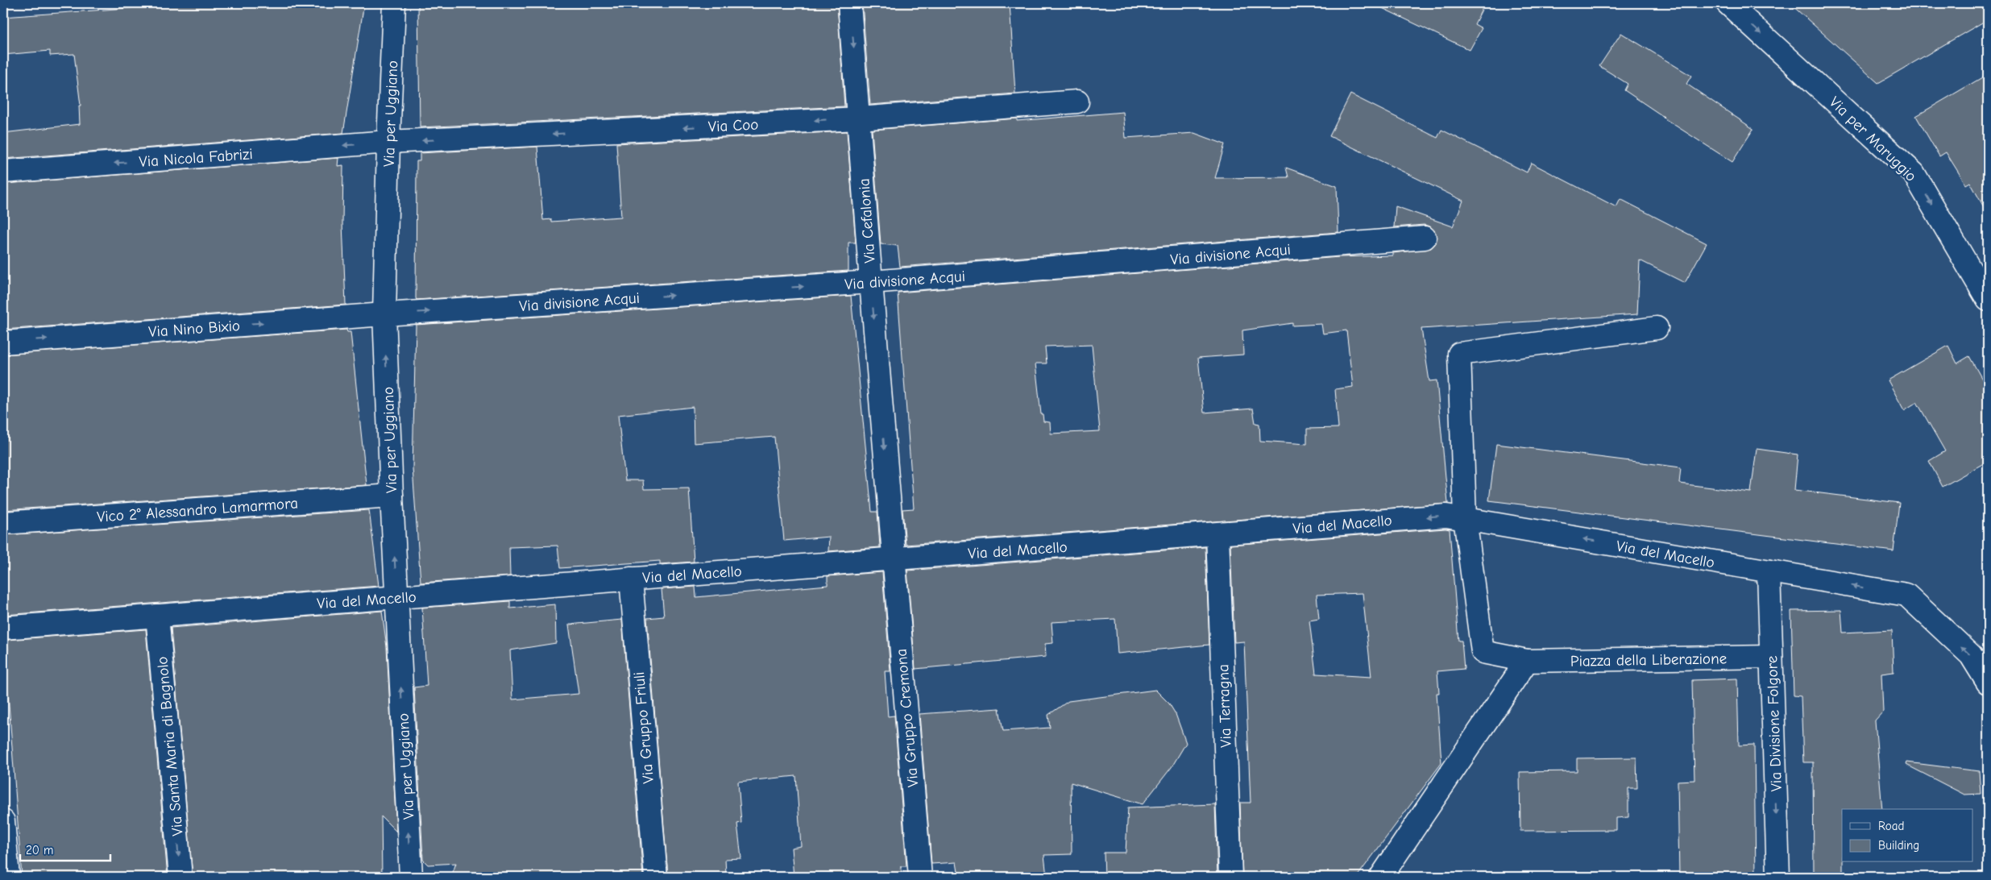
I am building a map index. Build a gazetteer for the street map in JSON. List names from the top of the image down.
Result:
{
  "streets": {
    "street": [
      "Via per Uggiano",
      "Via Coo",
      "Via per Maruggio",
      "Via Nicola Fabrizi",
      "Via Cefalonia",
      "Via divisione Acqui",
      "Via Nino Bixio",
      "Vico 2° Alessandro Lamarmora",
      "Via del Macello",
      "Piazza della Liberazione",
      "Via Terragna",
      "Via Gruppo Cremona",
      "Via Divisione Folgore",
      "Via Gruppo Friuli",
      "Via Santa Maria di Bagnolo"
    ]
  },
  "crossings": [
    ["Via per Uggiano", "Via Coo"],
    ["Via per Uggiano", "Via Nicola Fabrizi"],
    ["Via per Uggiano", "Via divisione Acqui"],
    ["Via per Uggiano", "Via Nino Bixio"],
    ["Via per Uggiano", "Vico 2° Alessandro Lamarmora"],
    ["Via per Uggiano", "Via del Macello"],
    ["Via Coo", "Via Nicola Fabrizi"],
    ["Via Coo", "Via Cefalonia"],
    ["Via Cefalonia", "Via divisione Acqui"],
    ["Via Cefalonia", "Via del Macello"],
    ["Via Cefalonia", "Via Gruppo Cremona"],
    ["Via divisione Acqui", "Via Nino Bixio"],
    ["Via del Macello", "Piazza della Liberazione"],
    ["Via del Macello", "Via Terragna"],
    ["Via del Macello", "Via Gruppo Cremona"],
    ["Via del Macello", "Via Divisione Folgore"],
    ["Via del Macello", "Via Gruppo Friuli"],
    ["Via del Macello", "Via Santa Maria di Bagnolo"],
    ["Piazza della Liberazione", "Via Divisione Folgore"]
  ],
  "one_way": [
    "Via per Uggiano",
    "Via Coo",
    "Via per Maruggio",
    "Via Nicola Fabrizi",
    "Via Cefalonia",
    "Via divisione Acqui",
    "Via Nino Bixio",
    "Via del Macello",
    "Via Divisione Folgore",
    "Via Santa Maria di Bagnolo"
  ],
  "legend": ["Road", "Building"],
  "scale_bar": "20 m"
}
